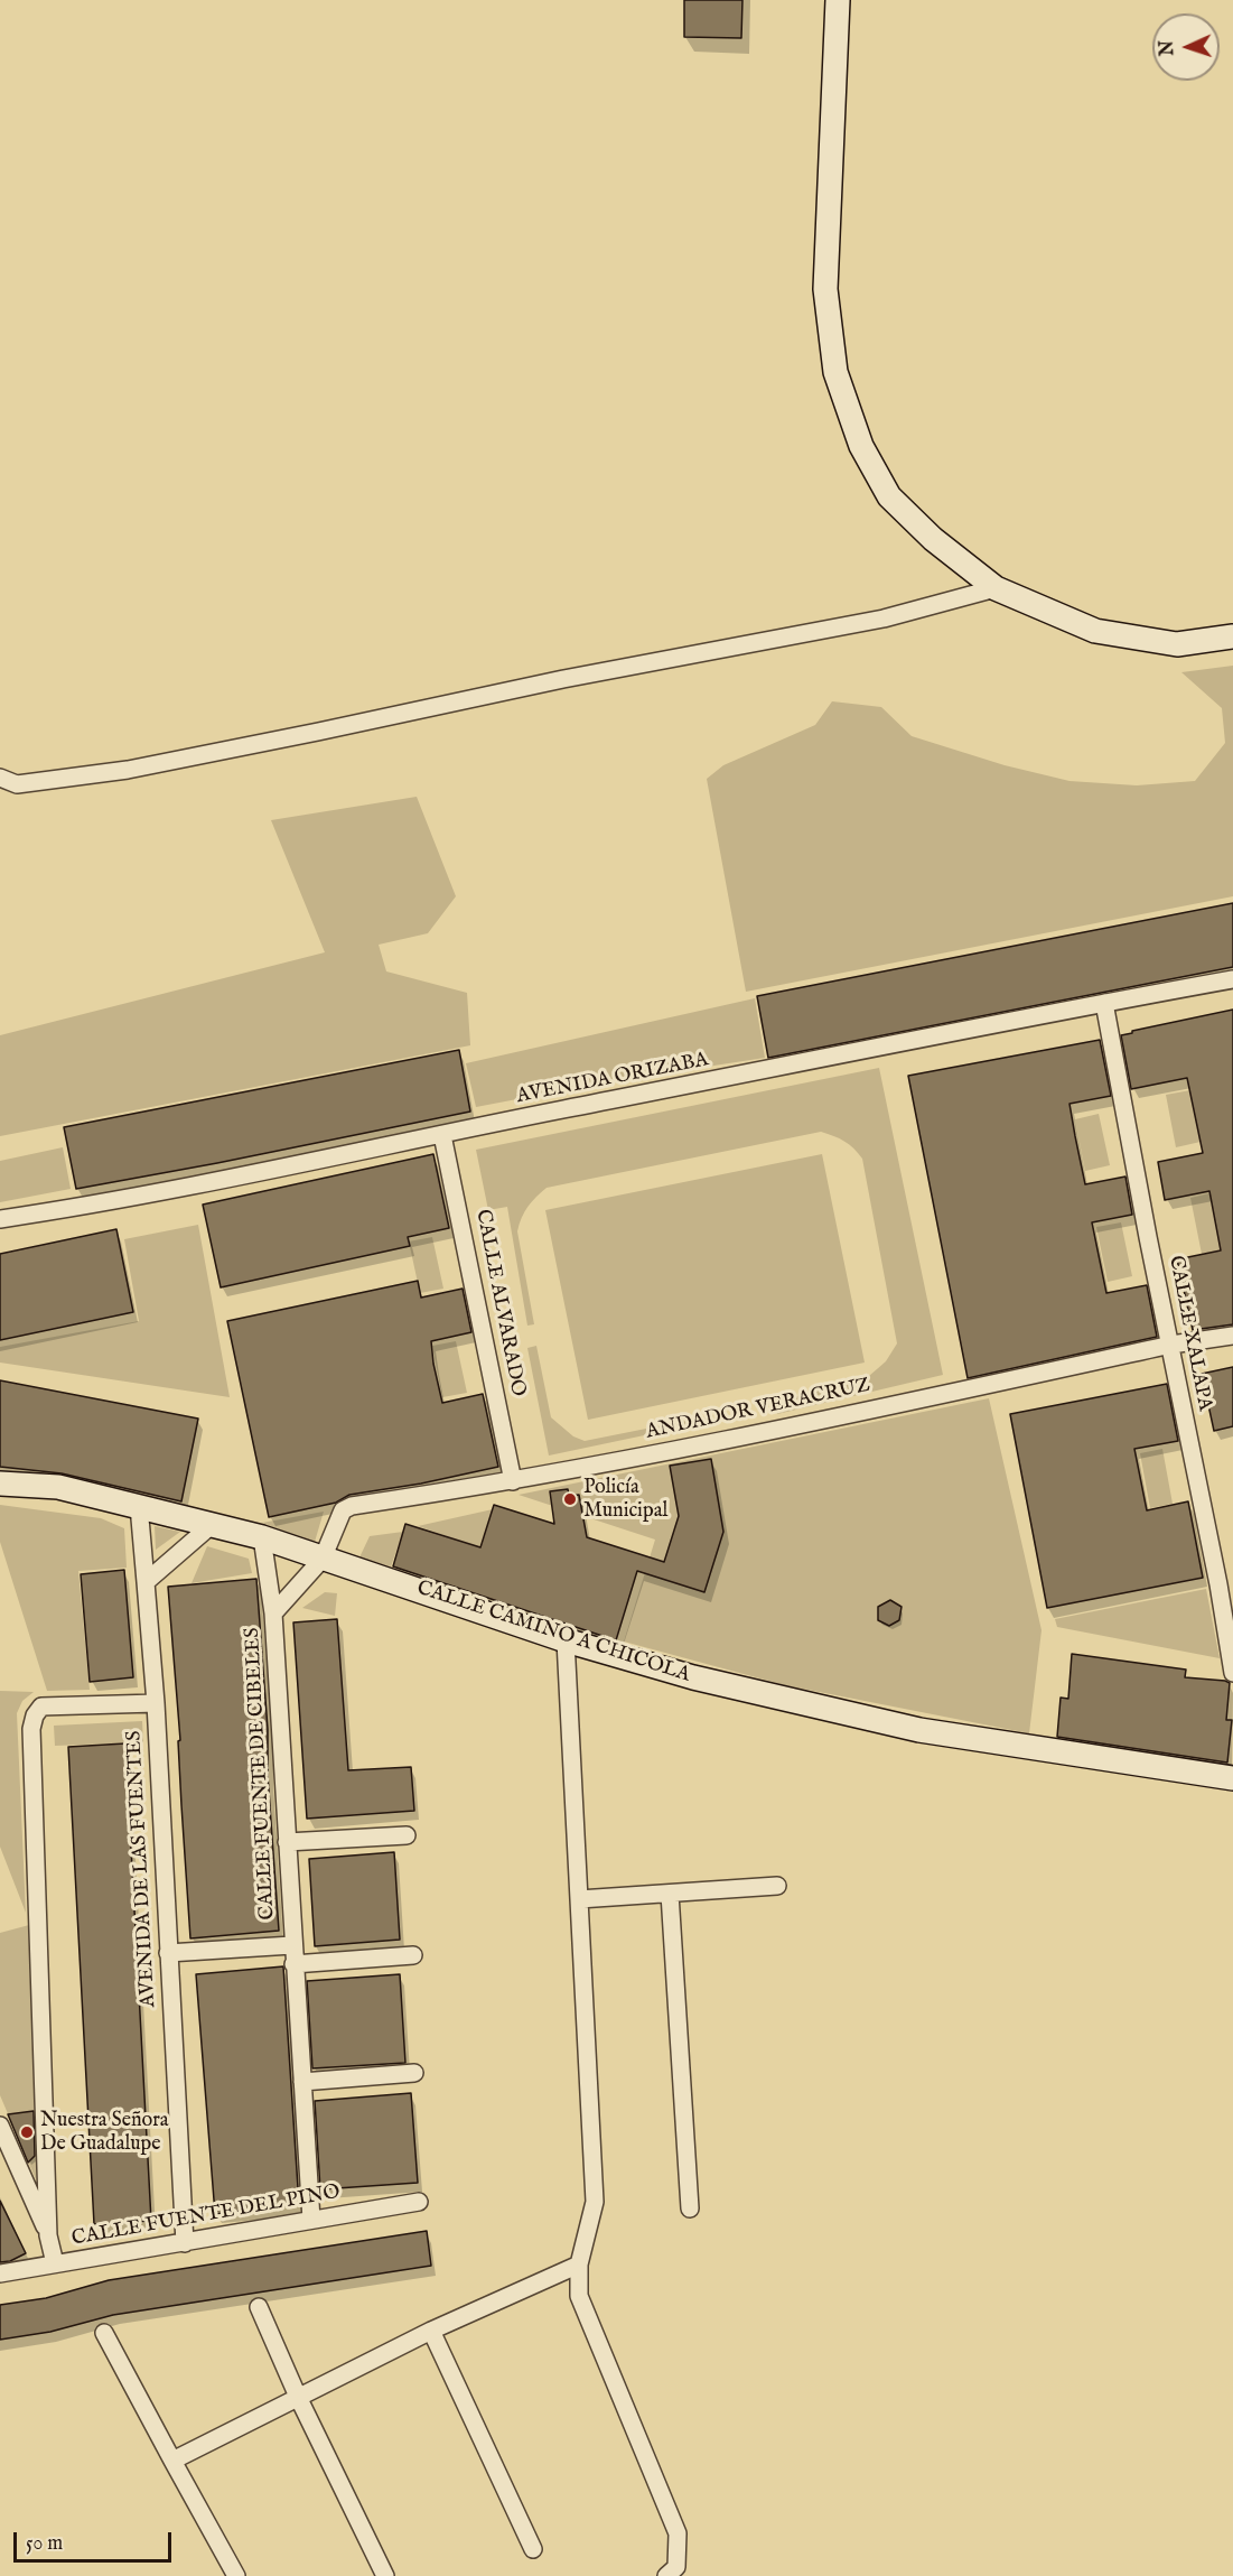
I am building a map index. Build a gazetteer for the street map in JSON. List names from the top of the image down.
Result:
{
  "streets": {
    "street": [
      "AVENIDA ORIZABA",
      "CALLE ALVARADO",
      "CALLE XALAPA",
      "ANDADOR VERACRUZ",
      "CALLE CAMINO A CHICOLA",
      "CALLE FUENTE DE CIBELES",
      "AVENIDA DE LAS FUENTES",
      "CALLE FUENTE DEL PINO"
    ]
  },
  "crossings": [
    ["AVENIDA ORIZABA", "CALLE ALVARADO"],
    ["AVENIDA ORIZABA", "CALLE XALAPA"],
    ["CALLE ALVARADO", "ANDADOR VERACRUZ"],
    ["CALLE XALAPA", "ANDADOR VERACRUZ"],
    ["ANDADOR VERACRUZ", "CALLE CAMINO A CHICOLA"],
    ["ANDADOR VERACRUZ", "CALLE FUENTE DE CIBELES"],
    ["CALLE CAMINO A CHICOLA", "CALLE FUENTE DE CIBELES"],
    ["CALLE CAMINO A CHICOLA", "AVENIDA DE LAS FUENTES"],
    ["AVENIDA DE LAS FUENTES", "CALLE FUENTE DEL PINO"]
  ],
  "places": ["Policía Municipal", "Nuestra Señora De Guadalupe"],
  "scale_bar": "50 m",
  "north": "left"
}
